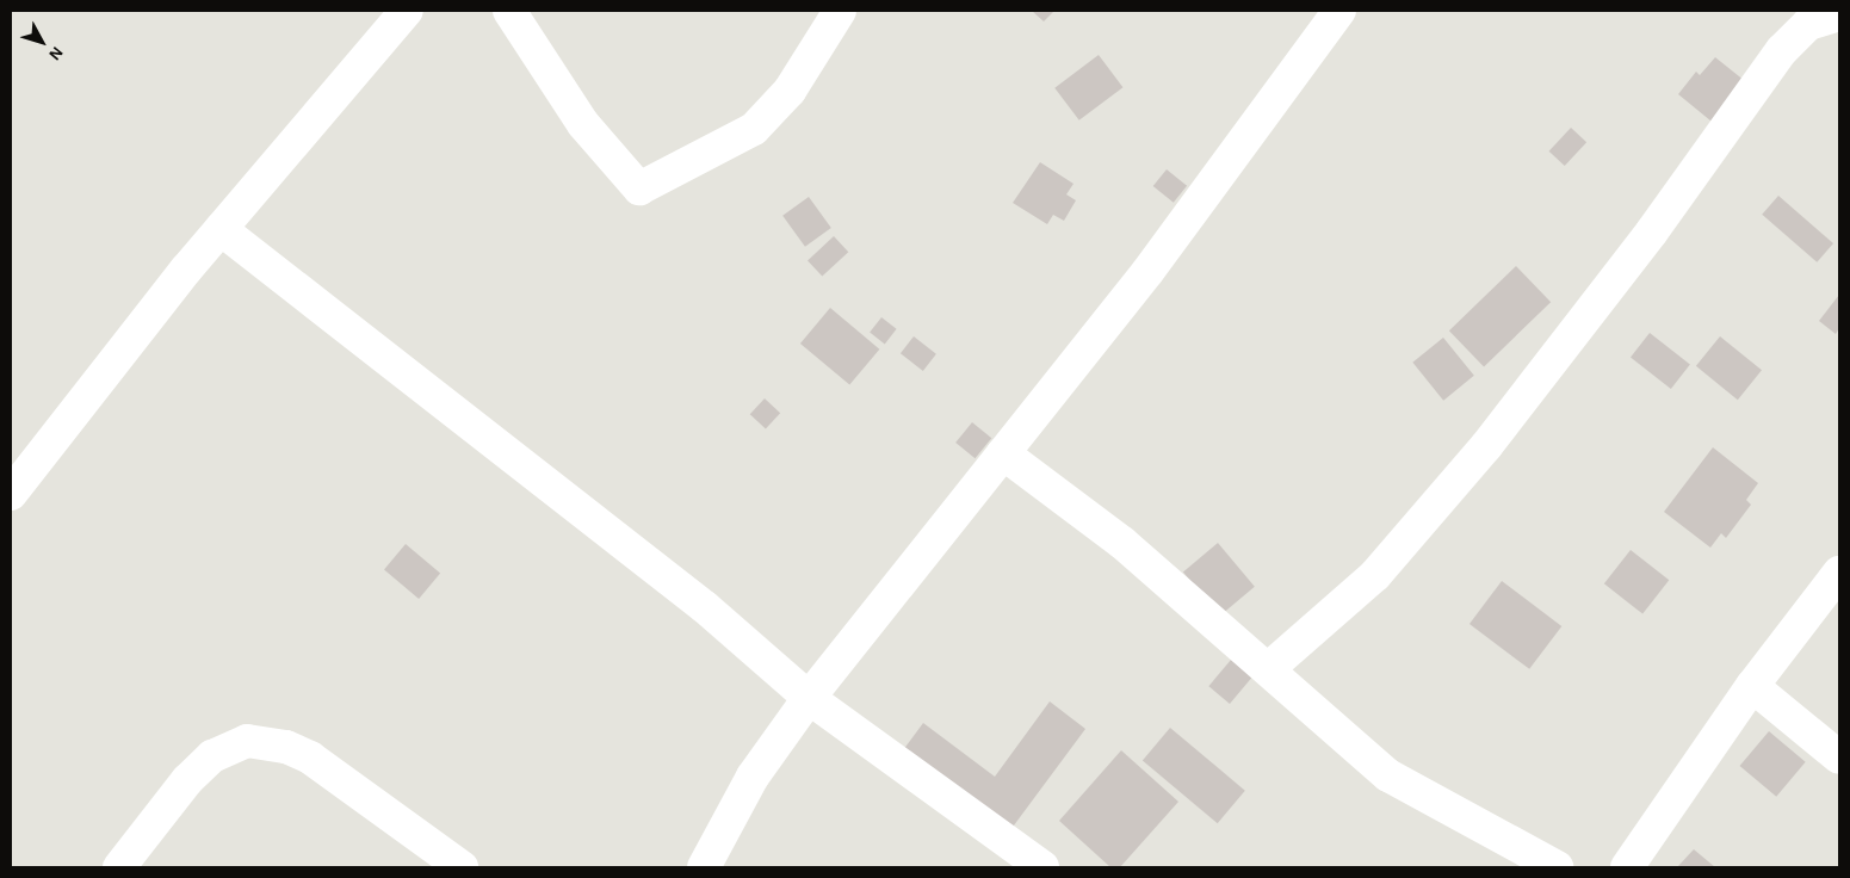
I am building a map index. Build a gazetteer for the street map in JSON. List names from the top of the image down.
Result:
{
  "north": "bottom right"
}
